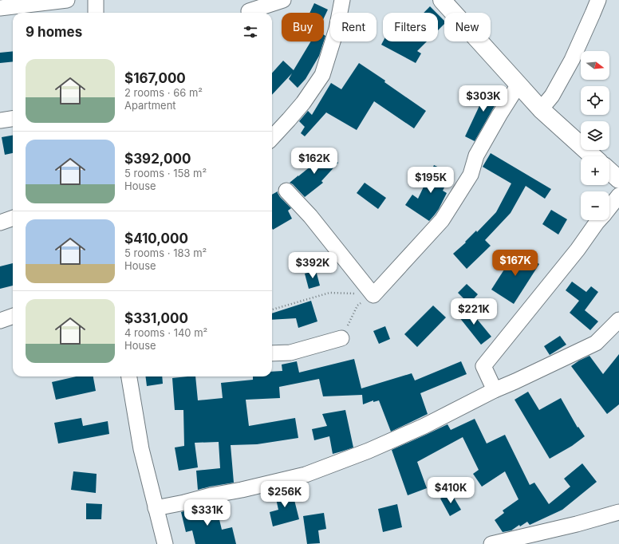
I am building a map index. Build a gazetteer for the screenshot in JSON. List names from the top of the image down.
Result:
{
  "north": "right",
  "page": {
    "chip": [
      "Buy",
      "Rent",
      "Filters",
      "New"
    ],
    "heading": "9 homes",
    "map_buttons": ["+", "−"],
    "list": [
      {
        "name": "$167,000",
        "note": "2 rooms · 66 m² · Apartment"
      },
      {
        "name": "$392,000",
        "note": "5 rooms · 158 m² · House"
      },
      {
        "name": "$410,000",
        "note": "5 rooms · 183 m² · House"
      },
      {
        "name": "$331,000",
        "note": "4 rooms · 140 m² · House"
      }
    ],
    "price": [
      "$303K",
      "$162K",
      "$195K",
      "$167K",
      "$392K",
      "$221K",
      "$410K",
      "$256K",
      "$331K"
    ]
  }
}
